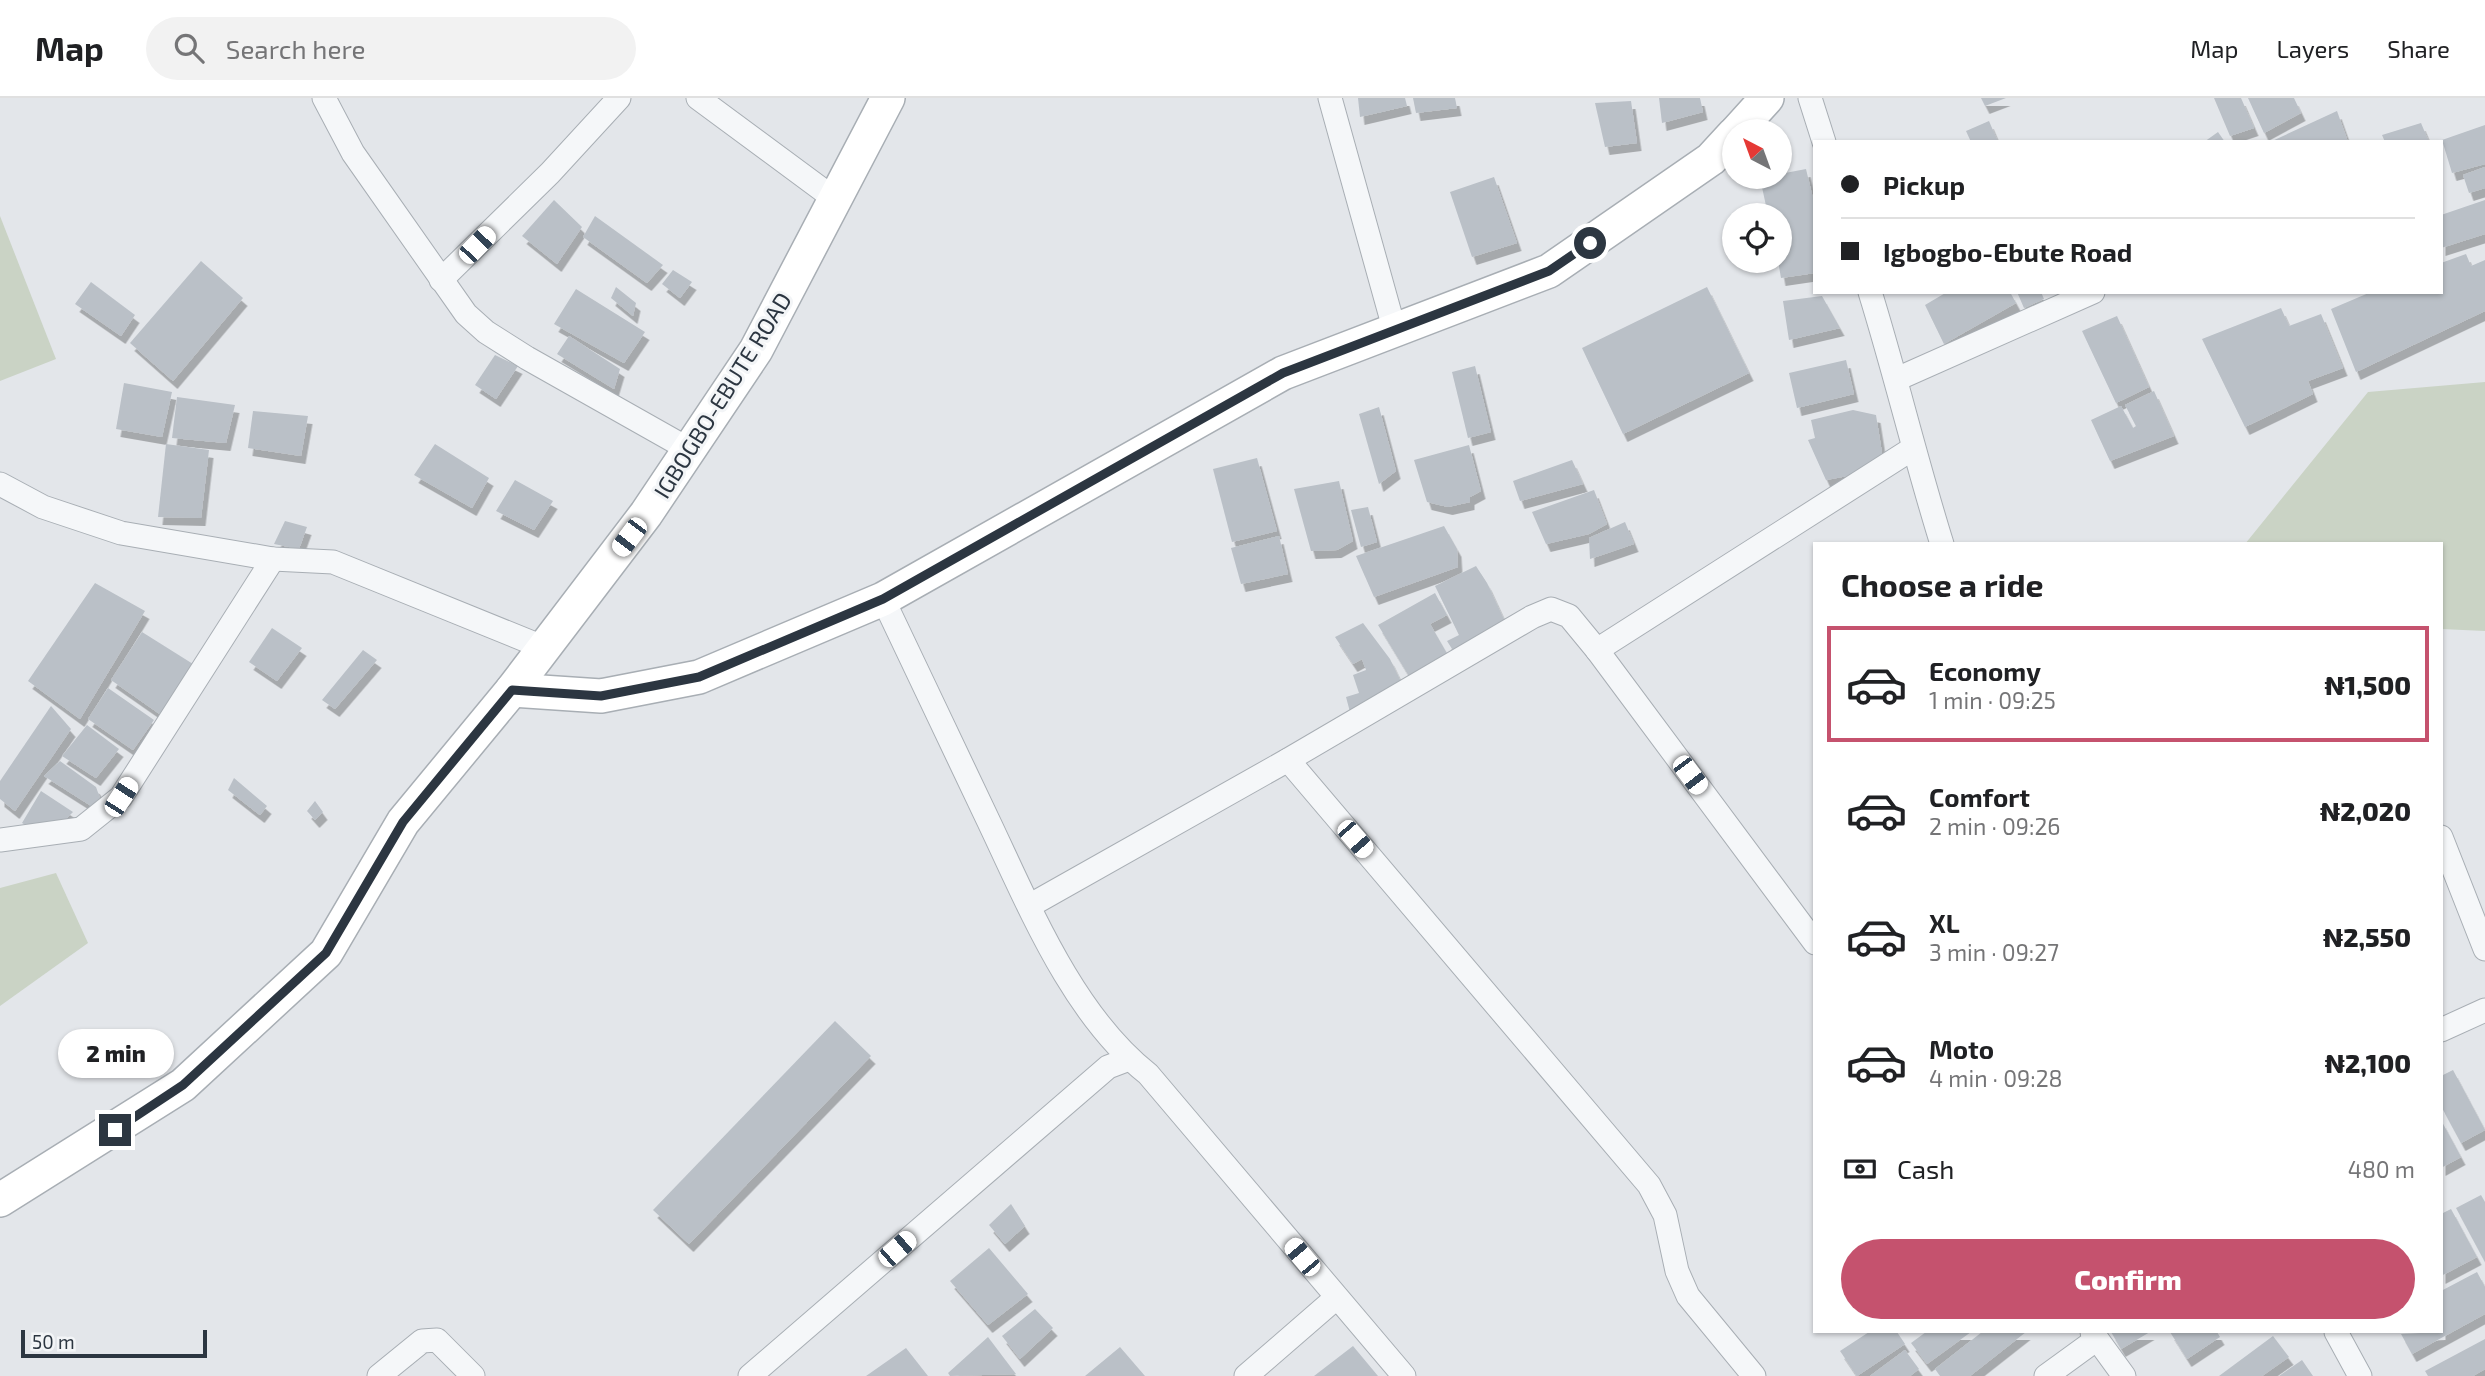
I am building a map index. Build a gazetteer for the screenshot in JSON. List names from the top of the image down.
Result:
{
  "streets": {
    "main road": ["IGBOGBO-EBUTE ROAD"]
  },
  "scale_bar": "50 m",
  "north": "top left",
  "page": {
    "header": "Map",
    "search": "Search here",
    "nav": ["Map", "Layers", "Share"],
    "banner": ["Pickup", "Igbogbo-Ebute Road"],
    "heading": "Choose a ride",
    "list": [
      {
        "name": "Economy",
        "note": "1 min · 09:25",
        "value": "₦1,500"
      },
      {
        "name": "Comfort",
        "note": "2 min · 09:26",
        "value": "₦2,020"
      },
      {
        "name": "XL",
        "note": "3 min · 09:27",
        "value": "₦2,550"
      },
      {
        "name": "Moto",
        "note": "4 min · 09:28",
        "value": "₦2,100"
      }
    ],
    "bubble": "2 min",
    "pay": ["Cash", "480 m"],
    "buttons": "Confirm",
    "scale": "50 m"
  }
}
